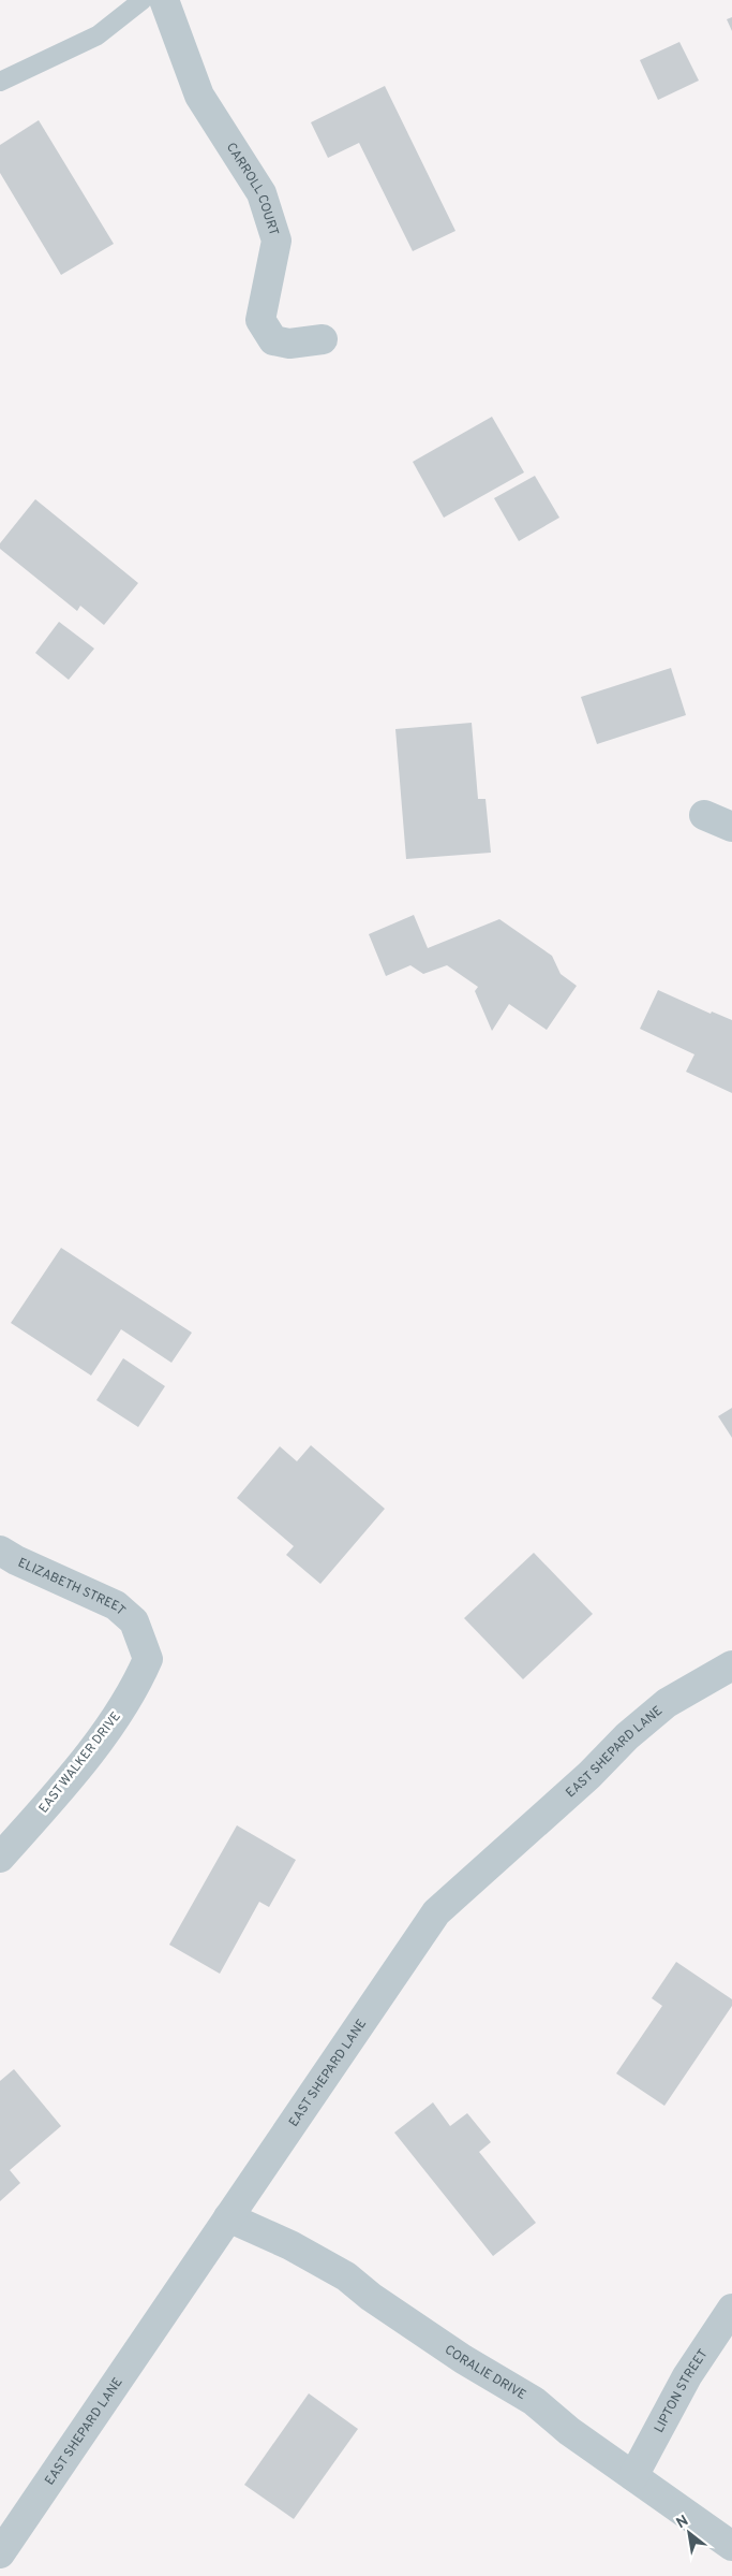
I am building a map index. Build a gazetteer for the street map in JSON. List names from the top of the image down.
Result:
{
  "streets": {
    "street": [
      "CARROLL COURT",
      "ELIZABETH STREET",
      "EAST SHEPARD LANE",
      "EAST WALKER DRIVE",
      "CORALIE DRIVE",
      "LIPTON STREET"
    ]
  },
  "crossings": [
    ["ELIZABETH STREET", "EAST WALKER DRIVE"],
    ["EAST SHEPARD LANE", "CORALIE DRIVE"],
    ["CORALIE DRIVE", "LIPTON STREET"]
  ],
  "north": "top left"
}
